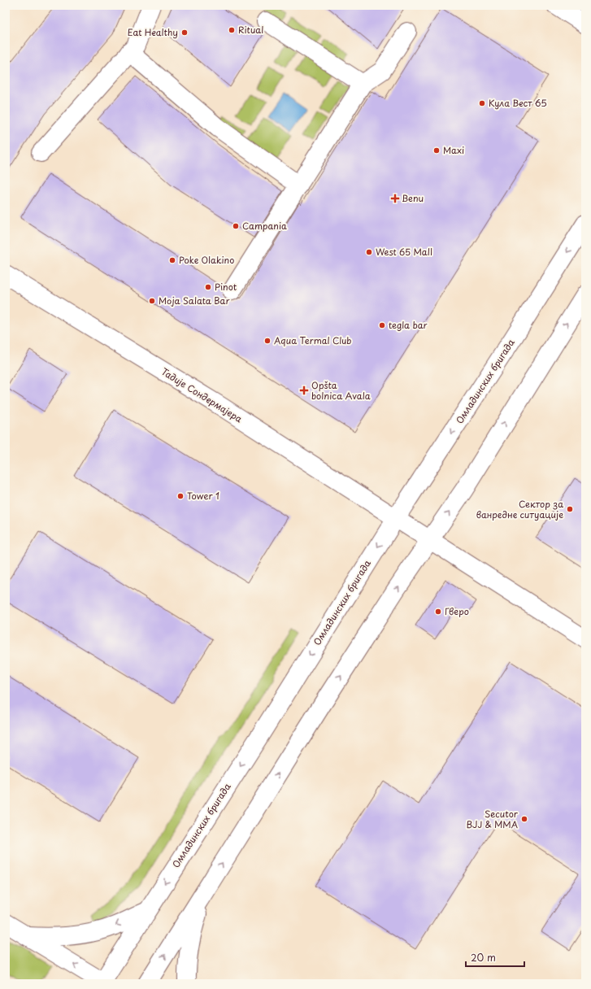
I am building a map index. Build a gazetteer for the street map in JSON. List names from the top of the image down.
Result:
{
  "streets": {
    "main road": ["Омладинских бригада", "Тадије Сондермајера"]
  },
  "crossings": [
    ["Омладинских бригада", "Тадије Сондермајера"]
  ],
  "places": {
    "other": [
      "Ritual",
      "Eat Healthy",
      "Кула Вест 65",
      "Maxi",
      "Campania",
      "West 65 Mall",
      "Poke Olakino",
      "Pinot",
      "Moja Salata Bar",
      "tegla bar",
      "Aqua Termal Club",
      "Tower 1",
      "Сектор за ванредне ситуације",
      "Гверо",
      "Secutor BJJ & MMA"
    ],
    "health": ["Benu", "Opšta bolnica Avala"]
  },
  "scale_bar": "20 m"
}
